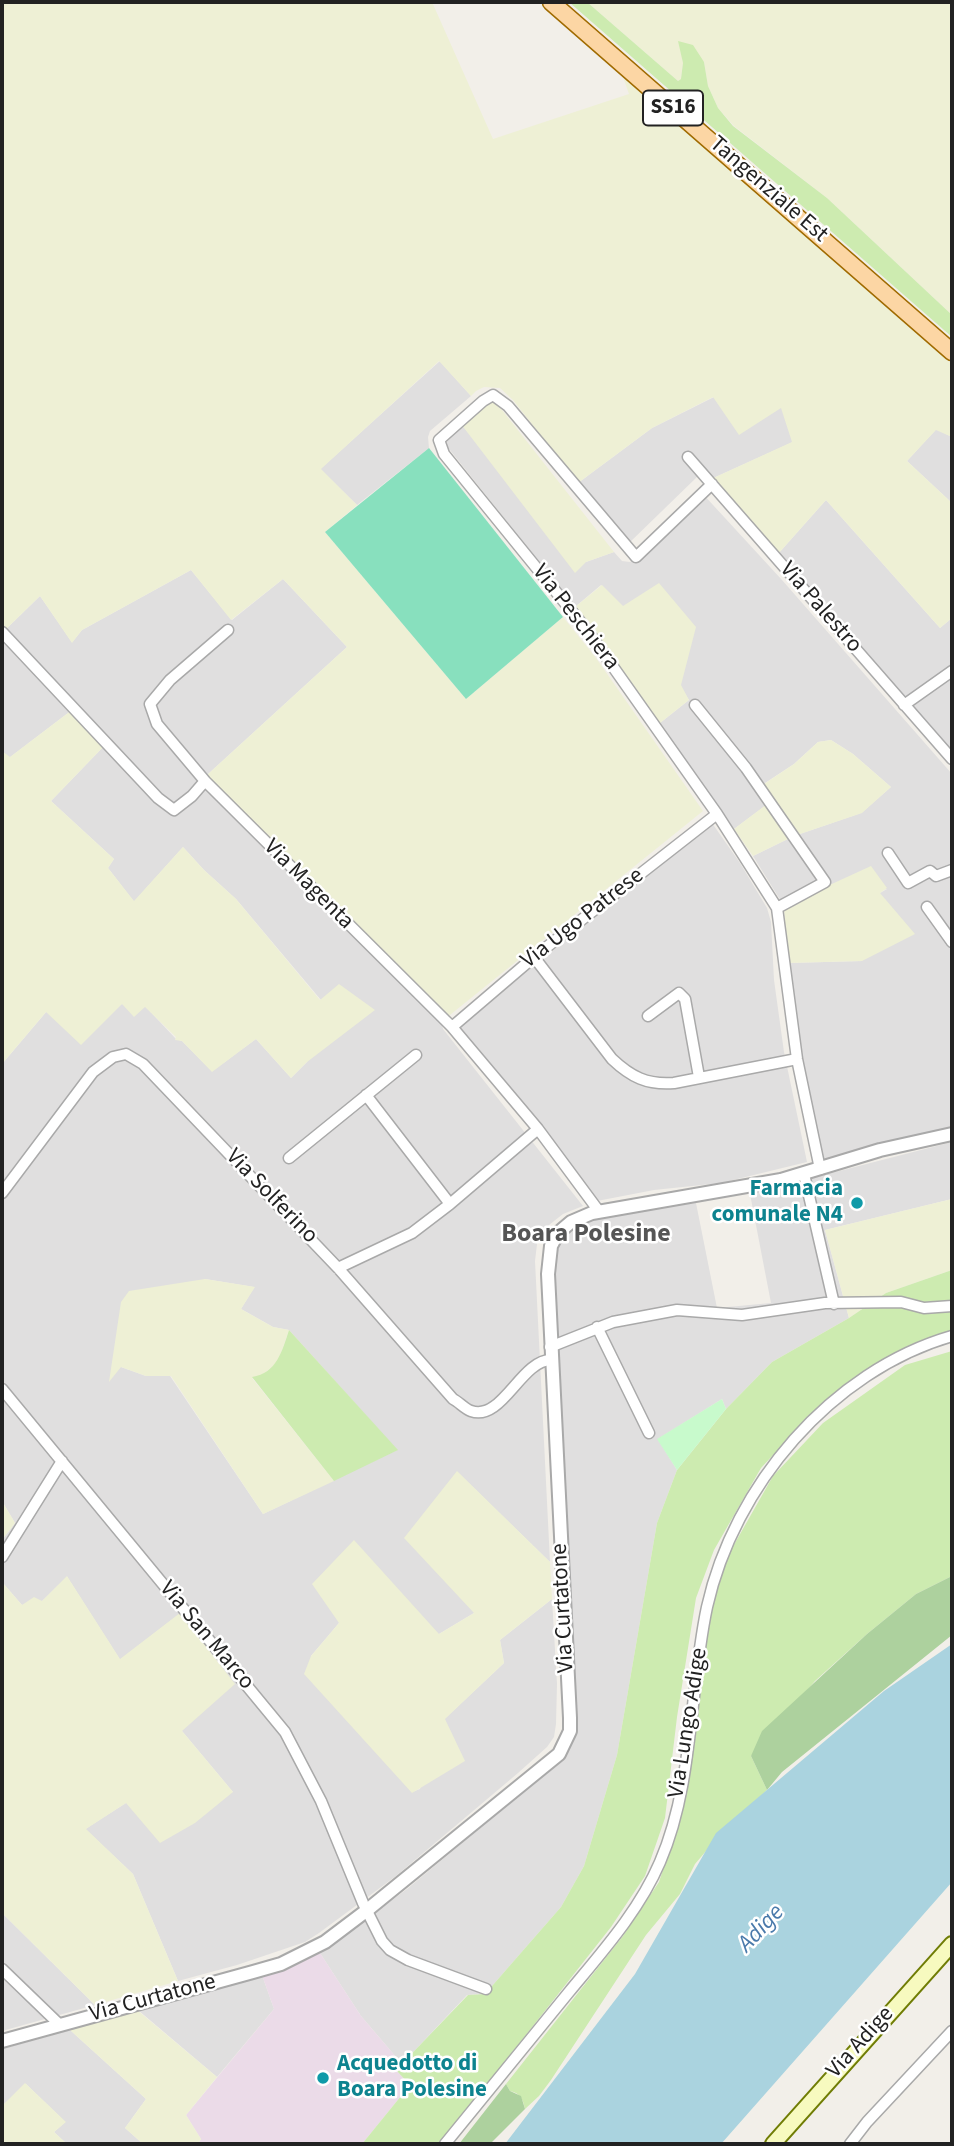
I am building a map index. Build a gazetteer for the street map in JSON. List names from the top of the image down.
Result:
{
  "streets": {
    "main road": ["SS16", "Tangenziale Est", "Via Adige"],
    "street": [
      "Via Palestro",
      "Via Peschiera",
      "Via Magenta",
      "Via Ugo Patrese",
      "Via Solferino",
      "Via Curtatone",
      "Via San Marco",
      "Via Lungo Adige"
    ]
  },
  "crossings": [
    ["Via Palestro", "Via Peschiera"],
    ["Via Peschiera", "Via Ugo Patrese"],
    ["Via Peschiera", "Via Curtatone"],
    ["Via Magenta", "Via Ugo Patrese"],
    ["Via Magenta", "Via Curtatone"],
    ["Via Solferino", "Via Curtatone"],
    ["Via Curtatone", "Via San Marco"]
  ],
  "districts": ["Boara Polesine"],
  "water": ["Adige"],
  "places": ["Farmacia comunale N4", "Acquedotto di Boara Polesine"]
}
